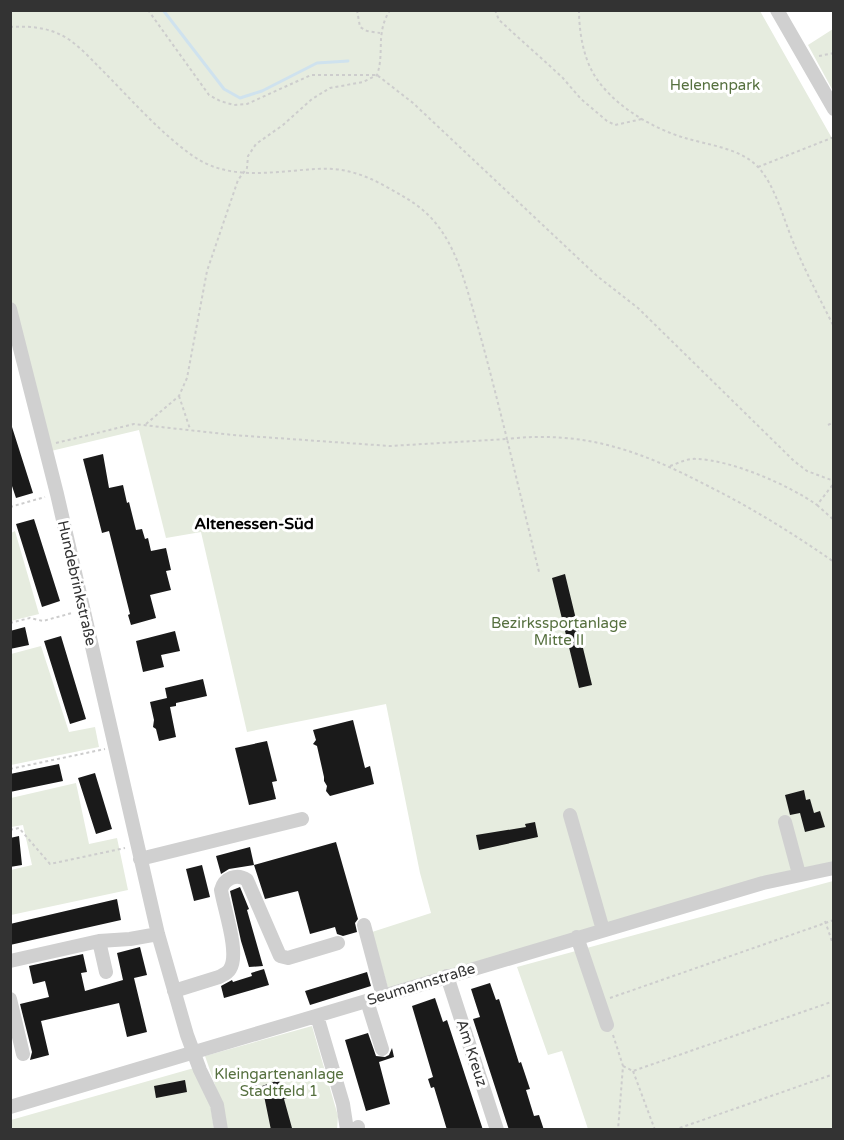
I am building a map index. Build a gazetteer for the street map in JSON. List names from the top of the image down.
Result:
{
  "streets": {
    "street": ["Hundebrinkstraße", "Seumannstraße", "Am Kreuz"]
  },
  "crossings": [
    ["Hundebrinkstraße", "Seumannstraße"],
    ["Seumannstraße", "Am Kreuz"]
  ],
  "districts": ["Altenessen-Süd"],
  "parks": ["Helenenpark", "Bezirkssportanlage Mitte II", "Kleingartenanlage Stadtfeld 1"]
}
